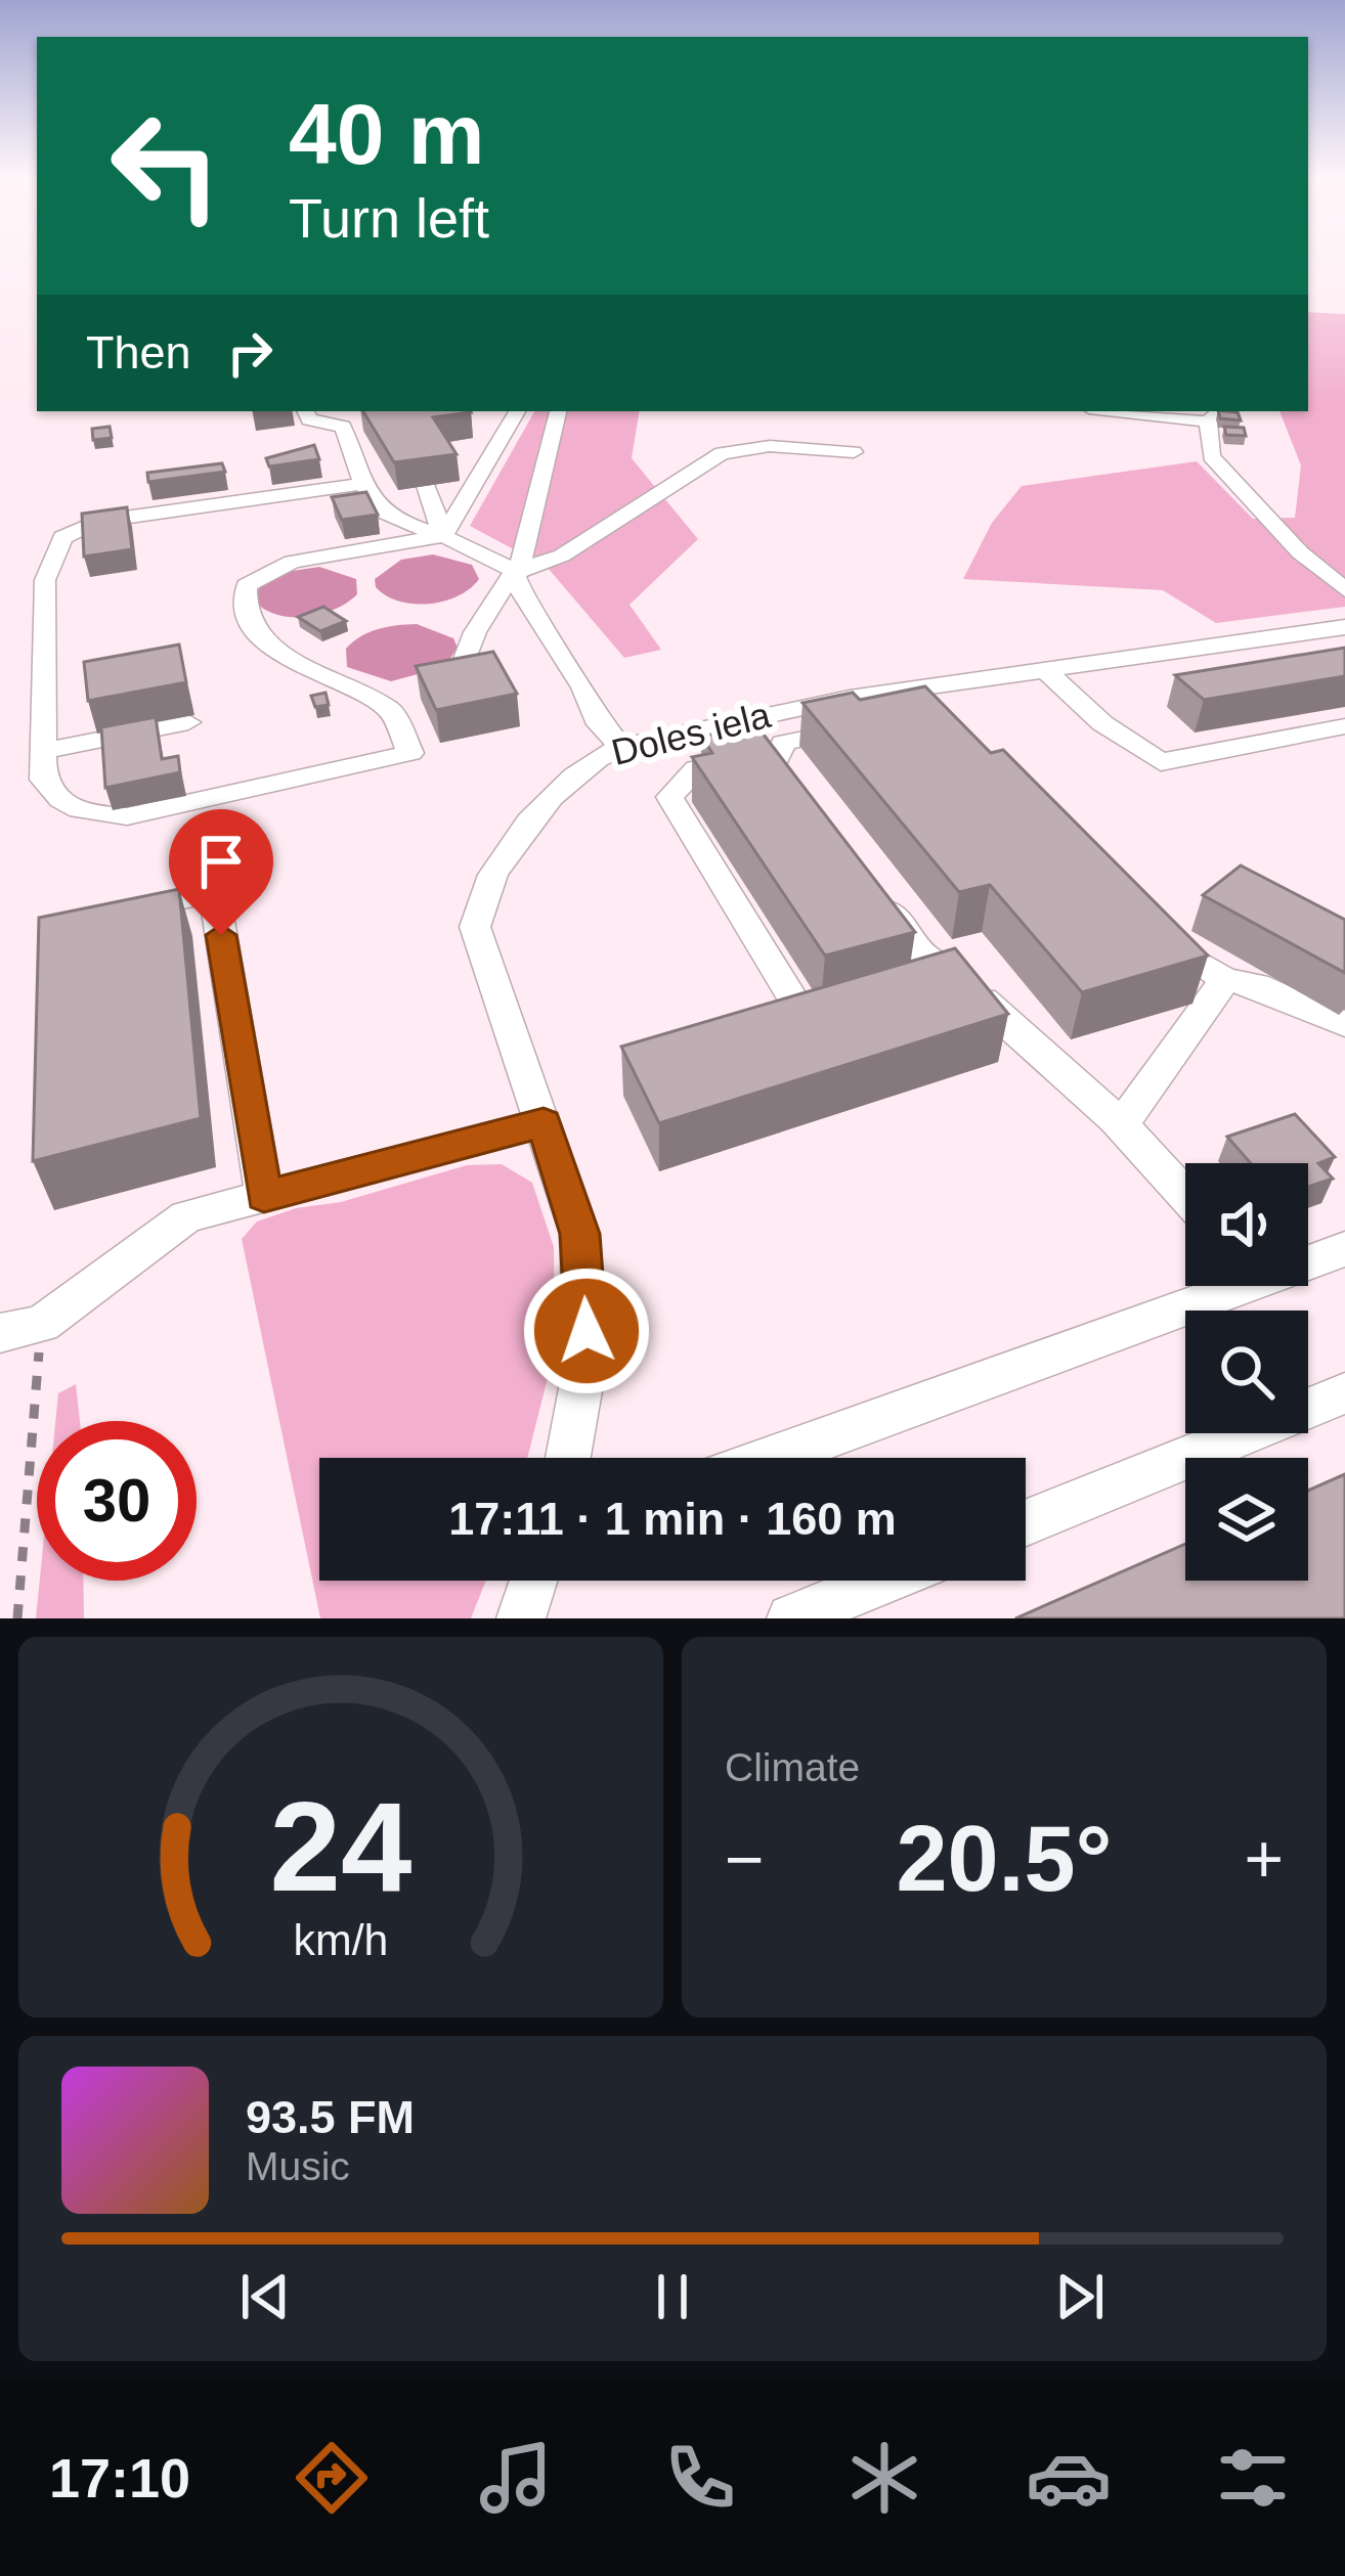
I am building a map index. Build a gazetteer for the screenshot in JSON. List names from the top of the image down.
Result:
{
  "streets": {
    "street": ["Doles iela"]
  },
  "page": {
    "turn": ["40 m", "Turn left"],
    "then": "Then",
    "limit": "30",
    "trip": "17:11 · 1 min · 160 m",
    "tile": "Climate",
    "heat": ["−", "20.5°", "+"],
    "song": ["93.5 FM", "Music"],
    "tabs": "17:10",
    "gauge": ["24", "km/h"]
  }
}
